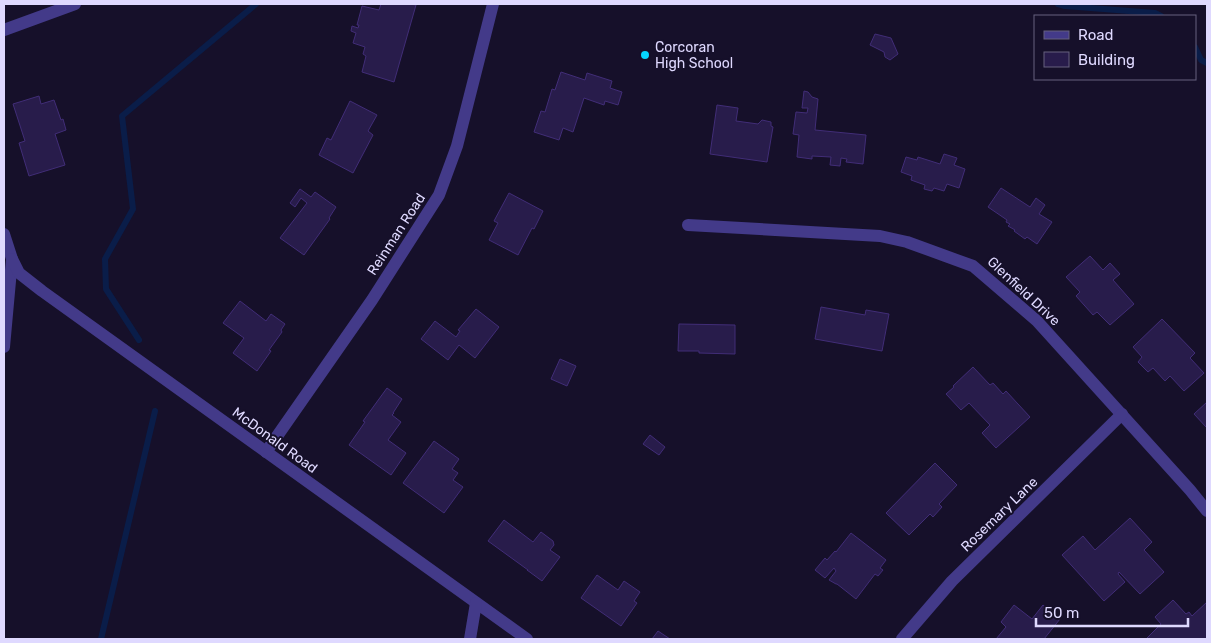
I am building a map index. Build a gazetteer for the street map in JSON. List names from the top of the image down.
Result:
{
  "streets": {
    "street": [
      "Reinman Road",
      "Glenfield Drive",
      "McDonald Road",
      "Rosemary Lane"
    ]
  },
  "crossings": [
    ["Reinman Road", "McDonald Road"],
    ["Glenfield Drive", "Rosemary Lane"]
  ],
  "places": ["Corcoran High School"],
  "legend": ["Road", "Building"],
  "scale_bar": "50 m"
}
